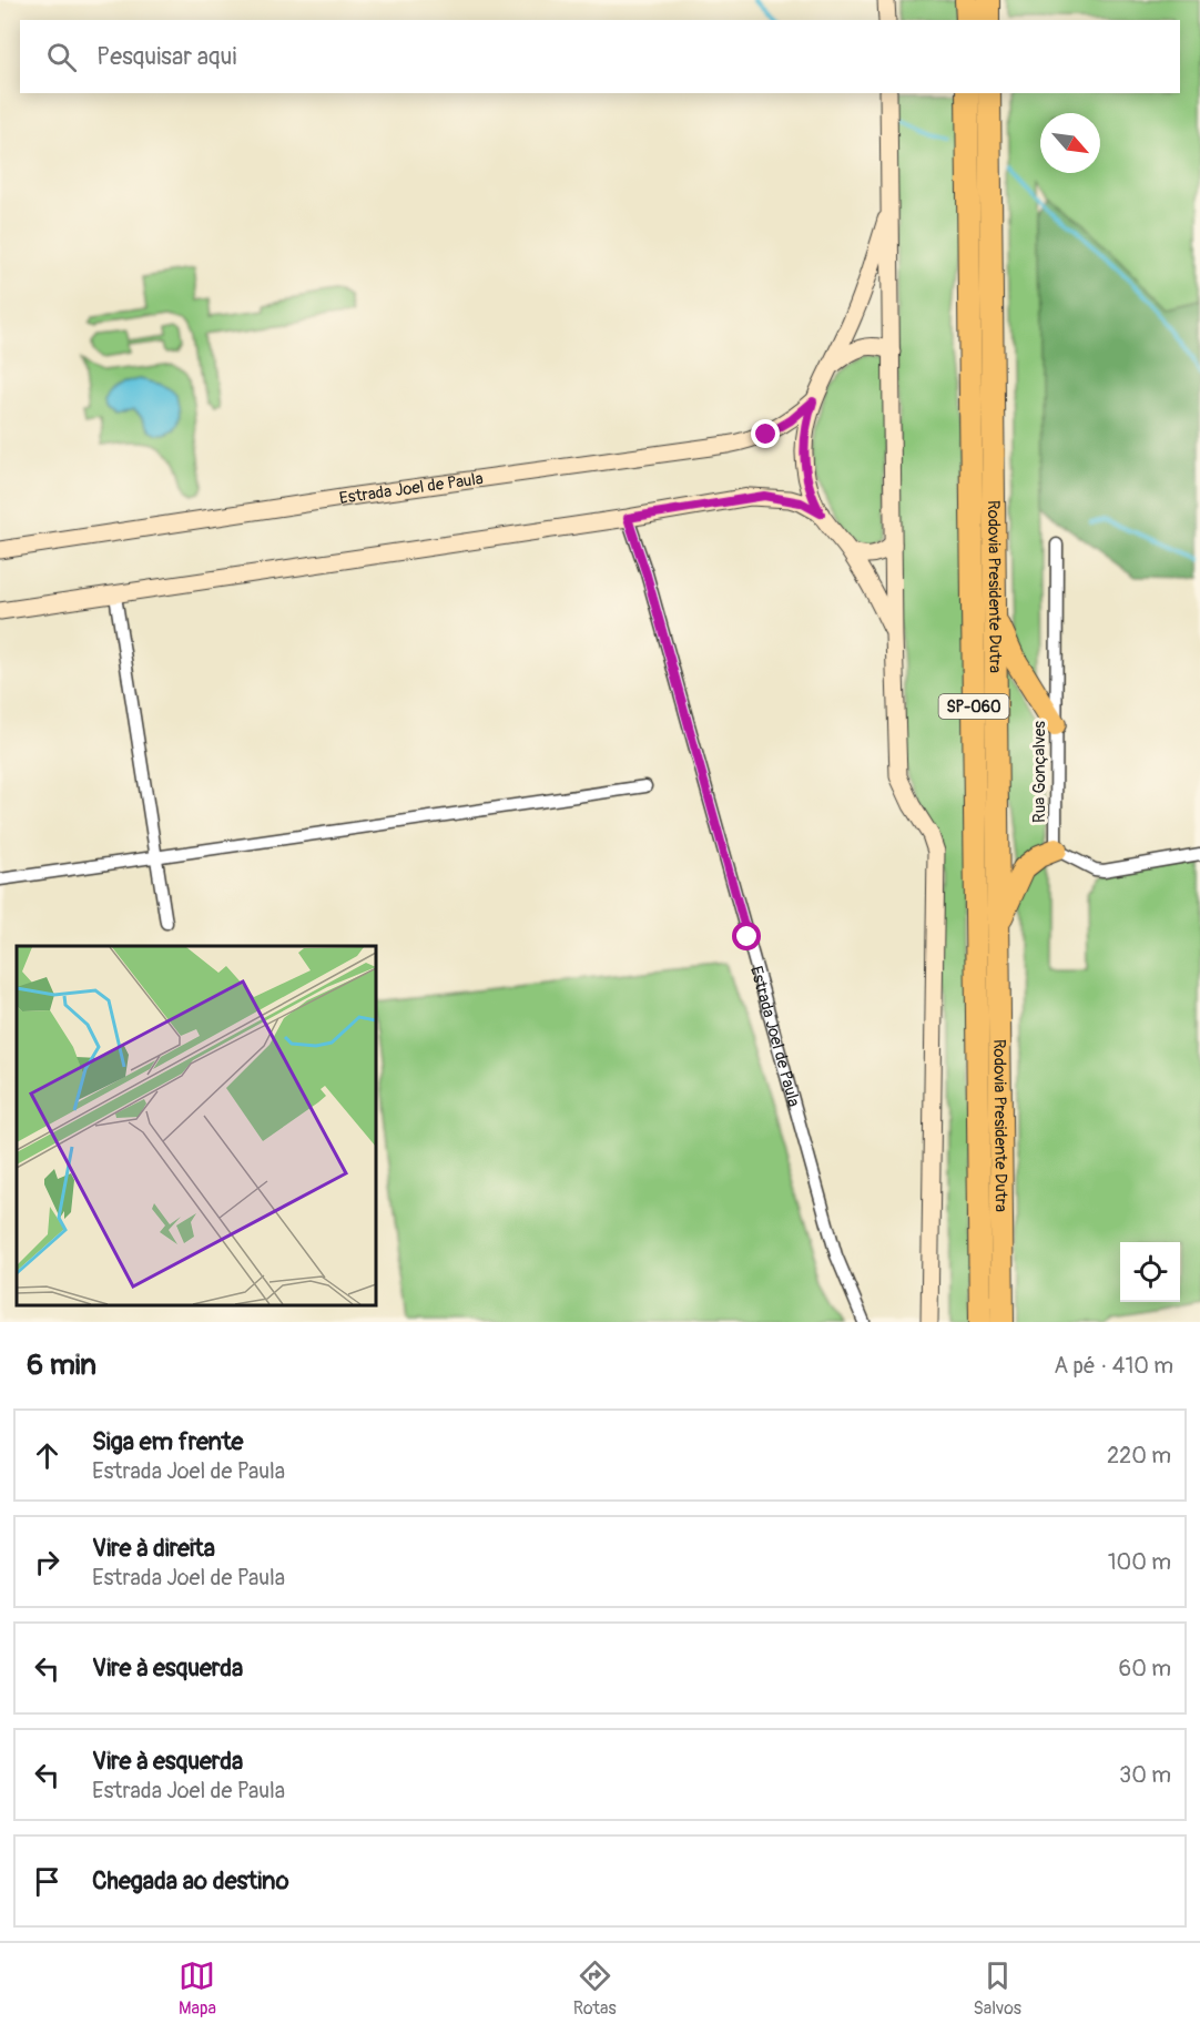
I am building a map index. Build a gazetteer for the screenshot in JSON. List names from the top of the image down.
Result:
{
  "streets": {
    "highway": ["Rodovia Presidente Dutra", "SP-060"],
    "main road": ["Estrada Joel de Paula"],
    "street": ["Rua Gonçalves"]
  },
  "north": "bottom right",
  "page": {
    "search": "Pesquisar aqui",
    "heading": ["6 min", "A pé · 410 m"],
    "list": [
      ["Siga em frente", "Estrada Joel de Paula", "220 m"],
      ["Vire à direita", "Estrada Joel de Paula", "100 m"],
      ["Vire à esquerda", "60 m"],
      ["Vire à esquerda", "Estrada Joel de Paula", "30 m"],
      "Chegada ao destino"
    ],
    "nav": ["Mapa", "Rotas", "Salvos"]
  }
}
